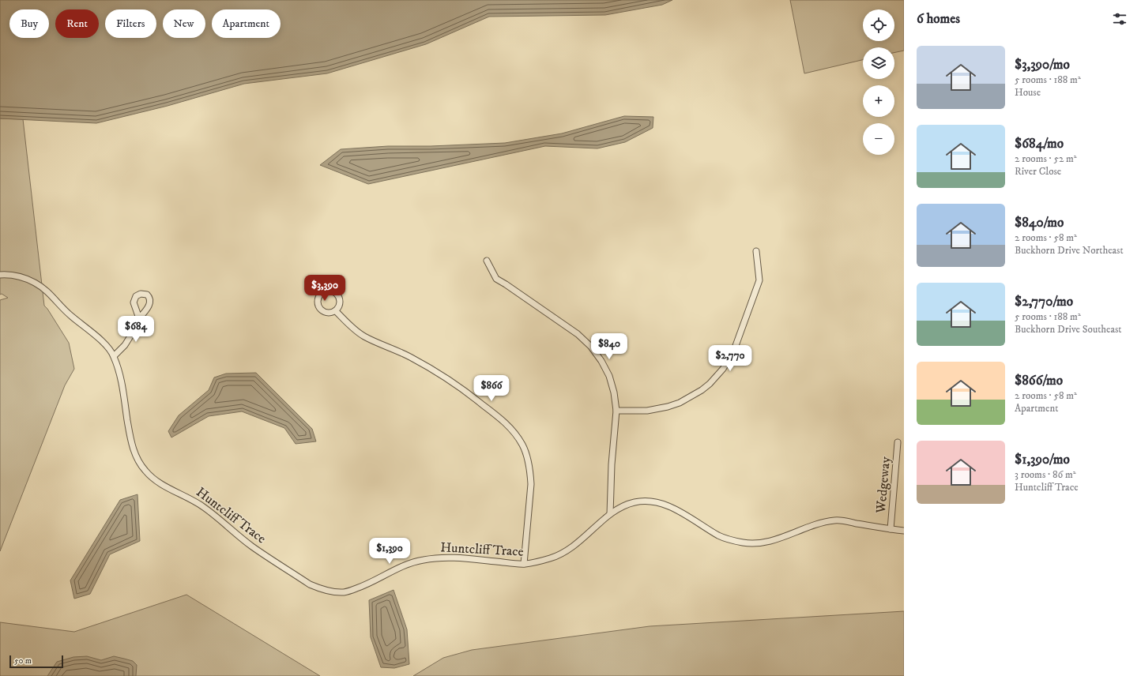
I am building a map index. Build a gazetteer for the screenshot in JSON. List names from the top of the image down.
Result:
{
  "streets": {
    "street": ["Wedgeway", "Huntcliff Trace"]
  },
  "crossings": [
    ["Wedgeway", "Huntcliff Trace"]
  ],
  "scale_bar": "50 m",
  "page": {
    "heading": "6 homes",
    "map_buttons": ["+", "−"],
    "chip": [
      "Buy",
      "Rent",
      "Filters",
      "New",
      "Apartment"
    ],
    "list": [
      {
        "name": "$3,390/mo",
        "note": "5 rooms · 188 m² · House"
      },
      {
        "name": "$684/mo",
        "note": "2 rooms · 52 m² · River Close"
      },
      {
        "name": "$840/mo",
        "note": "2 rooms · 58 m² · Buckhorn Drive Northeast"
      },
      {
        "name": "$2,770/mo",
        "note": "5 rooms · 188 m² · Buckhorn Drive Southeast"
      },
      {
        "name": "$866/mo",
        "note": "2 rooms · 58 m² · Apartment"
      },
      {
        "name": "$1,390/mo",
        "note": "3 rooms · 86 m² · Huntcliff Trace"
      }
    ],
    "price": [
      "$3,390",
      "$684",
      "$840",
      "$2,770",
      "$866",
      "$1,390"
    ],
    "scale": "50 m"
  }
}
